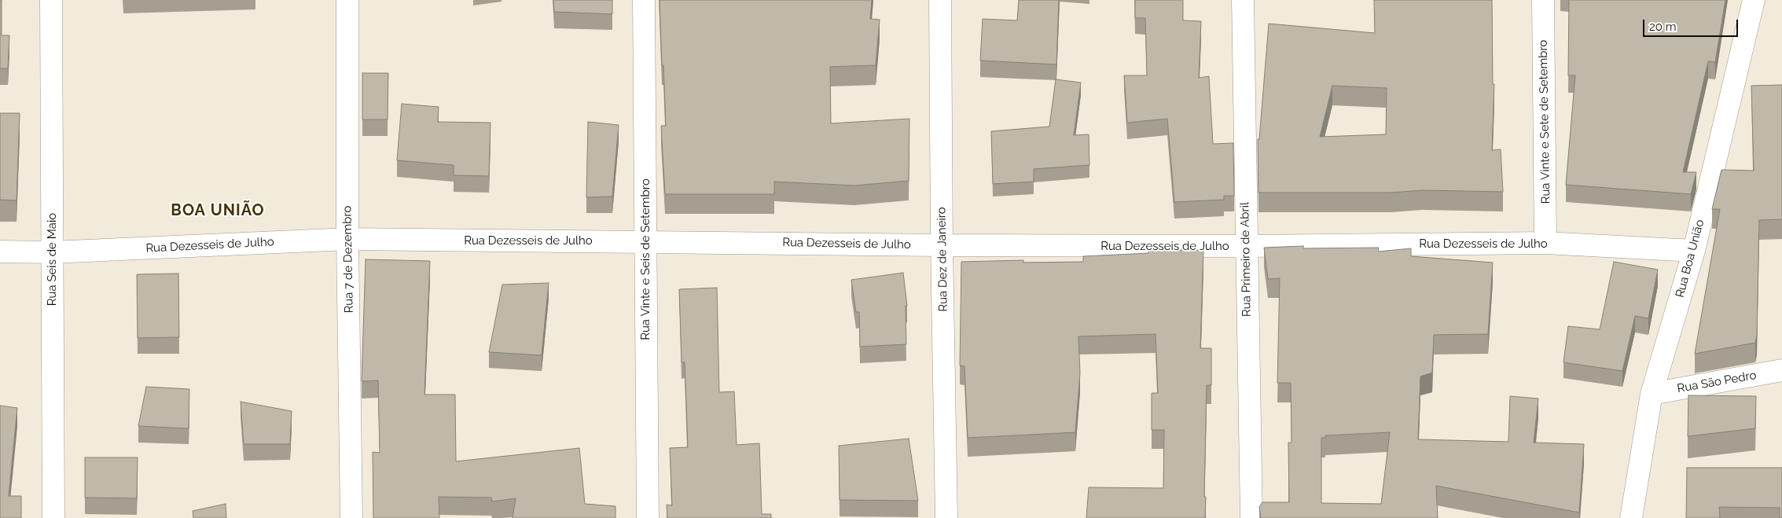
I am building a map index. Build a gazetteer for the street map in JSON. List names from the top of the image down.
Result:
{
  "streets": {
    "street": [
      "Rua Vinte e Sete de Setembro",
      "Rua Dezesseis de Julho",
      "Rua Boa União",
      "Rua Seis de Maio",
      "Rua 7 de Dezembro",
      "Rua Vinte e Seis de Setembro",
      "Rua Dez de Janeiro",
      "Rua Primeiro de Abril",
      "Rua São Pedro"
    ]
  },
  "crossings": [
    ["Rua Vinte e Sete de Setembro", "Rua Dezesseis de Julho"],
    ["Rua Dezesseis de Julho", "Rua Boa União"],
    ["Rua Dezesseis de Julho", "Rua Seis de Maio"],
    ["Rua Dezesseis de Julho", "Rua 7 de Dezembro"],
    ["Rua Dezesseis de Julho", "Rua Vinte e Seis de Setembro"],
    ["Rua Dezesseis de Julho", "Rua Dez de Janeiro"],
    ["Rua Dezesseis de Julho", "Rua Primeiro de Abril"],
    ["Rua Boa União", "Rua São Pedro"]
  ],
  "districts": ["BOA UNIÃO"],
  "scale_bar": "20 m"
}
